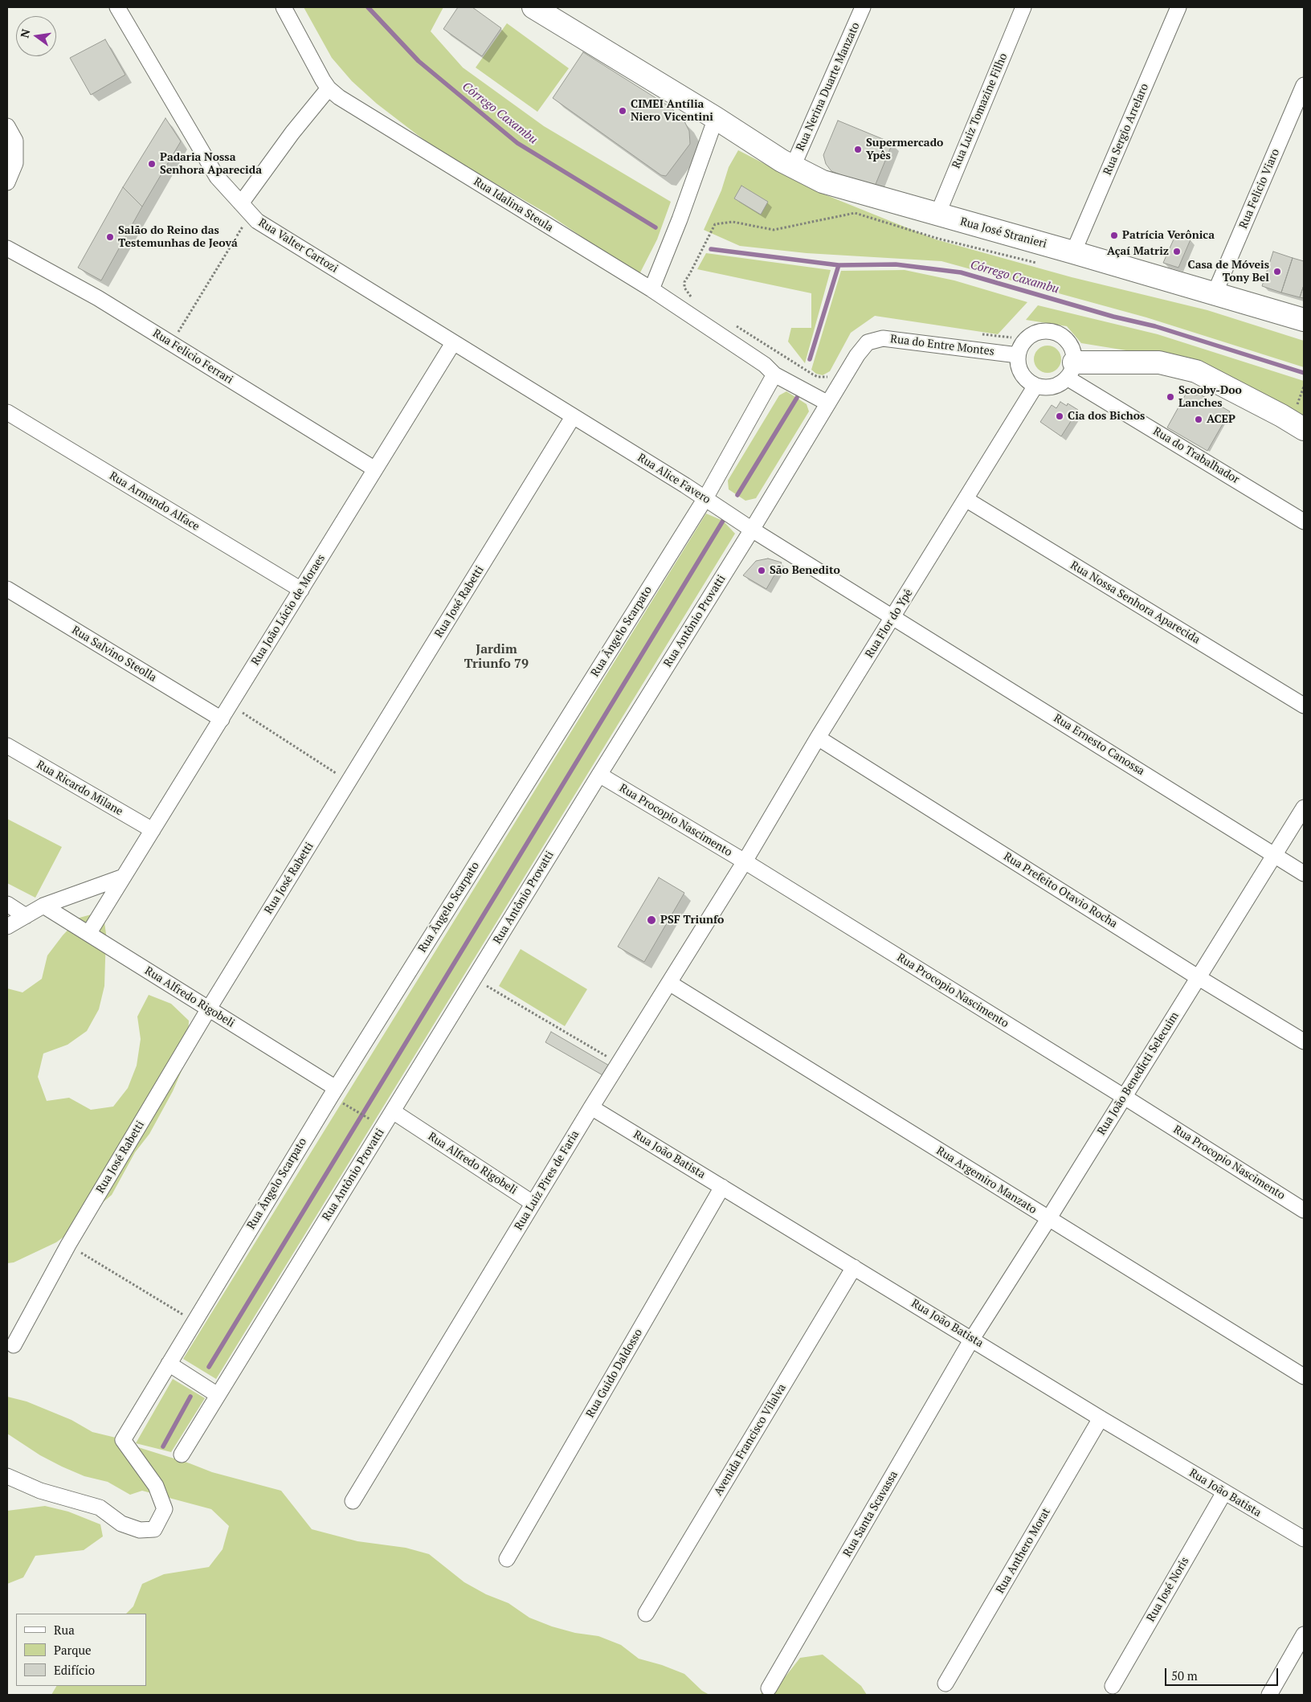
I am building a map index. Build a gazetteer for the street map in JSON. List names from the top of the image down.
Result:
{
  "streets": {
    "street": [
      "Rua Nerina Duarte Manzato",
      "Rua Luiz Tomazine Filho",
      "Rua Sergio Arrelaro",
      "Rua Felicio Viaro",
      "Rua Idalina Steula",
      "Rua José Stranieri",
      "Rua Valter Cartozi",
      "Rua do Entre Montes",
      "Rua Felicio Ferrari",
      "Rua do Trabalhador",
      "Rua Alice Favero",
      "Rua Armando Alface",
      "Rua José Rabetti",
      "Rua Nossa Senhora Aparecida",
      "Rua João Lúcio de Moraes",
      "Rua Antônio Provatti",
      "Rua Flor do Ypê",
      "Rua Ângelo Scarpato",
      "Rua Salvino Steolla",
      "Rua Ernesto Canossa",
      "Rua Ricardo Milane",
      "Rua Procopio Nascimento",
      "Rua Prefeito Otavio Rocha",
      "Rua Alfredo Rigobeli",
      "Rua João Benedicti Selecuim",
      "Rua João Batista",
      "Rua Luiz Pires de Faria",
      "Rua Argemiro Manzato",
      "Rua Guido Daldosso",
      "Avenida Francisco Vilalva",
      "Rua Santa Scavassa",
      "Rua Anthero Morat",
      "Rua José Noris"
    ]
  },
  "crossings": [
    ["Rua Nerina Duarte Manzato", "Rua José Stranieri"],
    ["Rua Luiz Tomazine Filho", "Rua José Stranieri"],
    ["Rua Sergio Arrelaro", "Rua José Stranieri"],
    ["Rua Felicio Viaro", "Rua José Stranieri"],
    ["Rua Idalina Steula", "Rua Antônio Provatti"],
    ["Rua Idalina Steula", "Rua Ângelo Scarpato"],
    ["Rua Valter Cartozi", "Rua Alice Favero"],
    ["Rua Valter Cartozi", "Rua João Lúcio de Moraes"],
    ["Rua do Entre Montes", "Rua do Trabalhador"],
    ["Rua do Entre Montes", "Rua Antônio Provatti"],
    ["Rua do Entre Montes", "Rua Flor do Ypê"],
    ["Rua Felicio Ferrari", "Rua João Lúcio de Moraes"],
    ["Rua do Trabalhador", "Rua Flor do Ypê"],
    ["Rua Alice Favero", "Rua José Rabetti"],
    ["Rua Alice Favero", "Rua João Lúcio de Moraes"],
    ["Rua Alice Favero", "Rua Antônio Provatti"],
    ["Rua Alice Favero", "Rua Flor do Ypê"],
    ["Rua Alice Favero", "Rua Ângelo Scarpato"],
    ["Rua Alice Favero", "Rua Ernesto Canossa"],
    ["Rua Armando Alface", "Rua João Lúcio de Moraes"],
    ["Rua José Rabetti", "Rua Alfredo Rigobeli"],
    ["Rua Nossa Senhora Aparecida", "Rua Flor do Ypê"],
    ["Rua João Lúcio de Moraes", "Rua Salvino Steolla"],
    ["Rua João Lúcio de Moraes", "Rua Ricardo Milane"],
    ["Rua João Lúcio de Moraes", "Rua Alfredo Rigobeli"],
    ["Rua Antônio Provatti", "Rua Procopio Nascimento"],
    ["Rua Antônio Provatti", "Rua Alfredo Rigobeli"],
    ["Rua Flor do Ypê", "Rua Ernesto Canossa"],
    ["Rua Flor do Ypê", "Rua Procopio Nascimento"],
    ["Rua Flor do Ypê", "Rua Prefeito Otavio Rocha"],
    ["Rua Flor do Ypê", "Rua Luiz Pires de Faria"],
    ["Rua Ângelo Scarpato", "Rua Alfredo Rigobeli"],
    ["Rua Ernesto Canossa", "Rua João Benedicti Selecuim"],
    ["Rua Procopio Nascimento", "Rua João Benedicti Selecuim"],
    ["Rua Procopio Nascimento", "Rua Luiz Pires de Faria"],
    ["Rua Prefeito Otavio Rocha", "Rua João Benedicti Selecuim"],
    ["Rua Alfredo Rigobeli", "Rua Luiz Pires de Faria"],
    ["Rua João Benedicti Selecuim", "Rua João Batista"],
    ["Rua João Benedicti Selecuim", "Rua Argemiro Manzato"],
    ["Rua João Benedicti Selecuim", "Rua Santa Scavassa"],
    ["Rua João Batista", "Rua Luiz Pires de Faria"],
    ["Rua João Batista", "Rua Guido Daldosso"],
    ["Rua João Batista", "Avenida Francisco Vilalva"],
    ["Rua João Batista", "Rua Santa Scavassa"],
    ["Rua João Batista", "Rua Anthero Morat"],
    ["Rua João Batista", "Rua José Noris"],
    ["Rua Luiz Pires de Faria", "Rua Argemiro Manzato"]
  ],
  "districts": ["Jardim Triunfo 79"],
  "water": ["Córrego Caxambu"],
  "places": [
    "CIMEI Antília Niero Vicentini",
    "Supermercado Ypês",
    "Padaria Nossa Senhora Aparecida",
    "Patrícia Verônica",
    "Salão do Reino das Testemunhas de Jeová",
    "Açaí Matriz",
    "Casa de Móveis Tony Bel",
    "Scooby-Doo Lanches",
    "Cia dos Bichos",
    "ACEP",
    "São Benedito",
    "PSF Triunfo"
  ],
  "legend": ["Rua", "Parque", "Edifício"],
  "scale_bar": "50 m",
  "north": "left"
}
